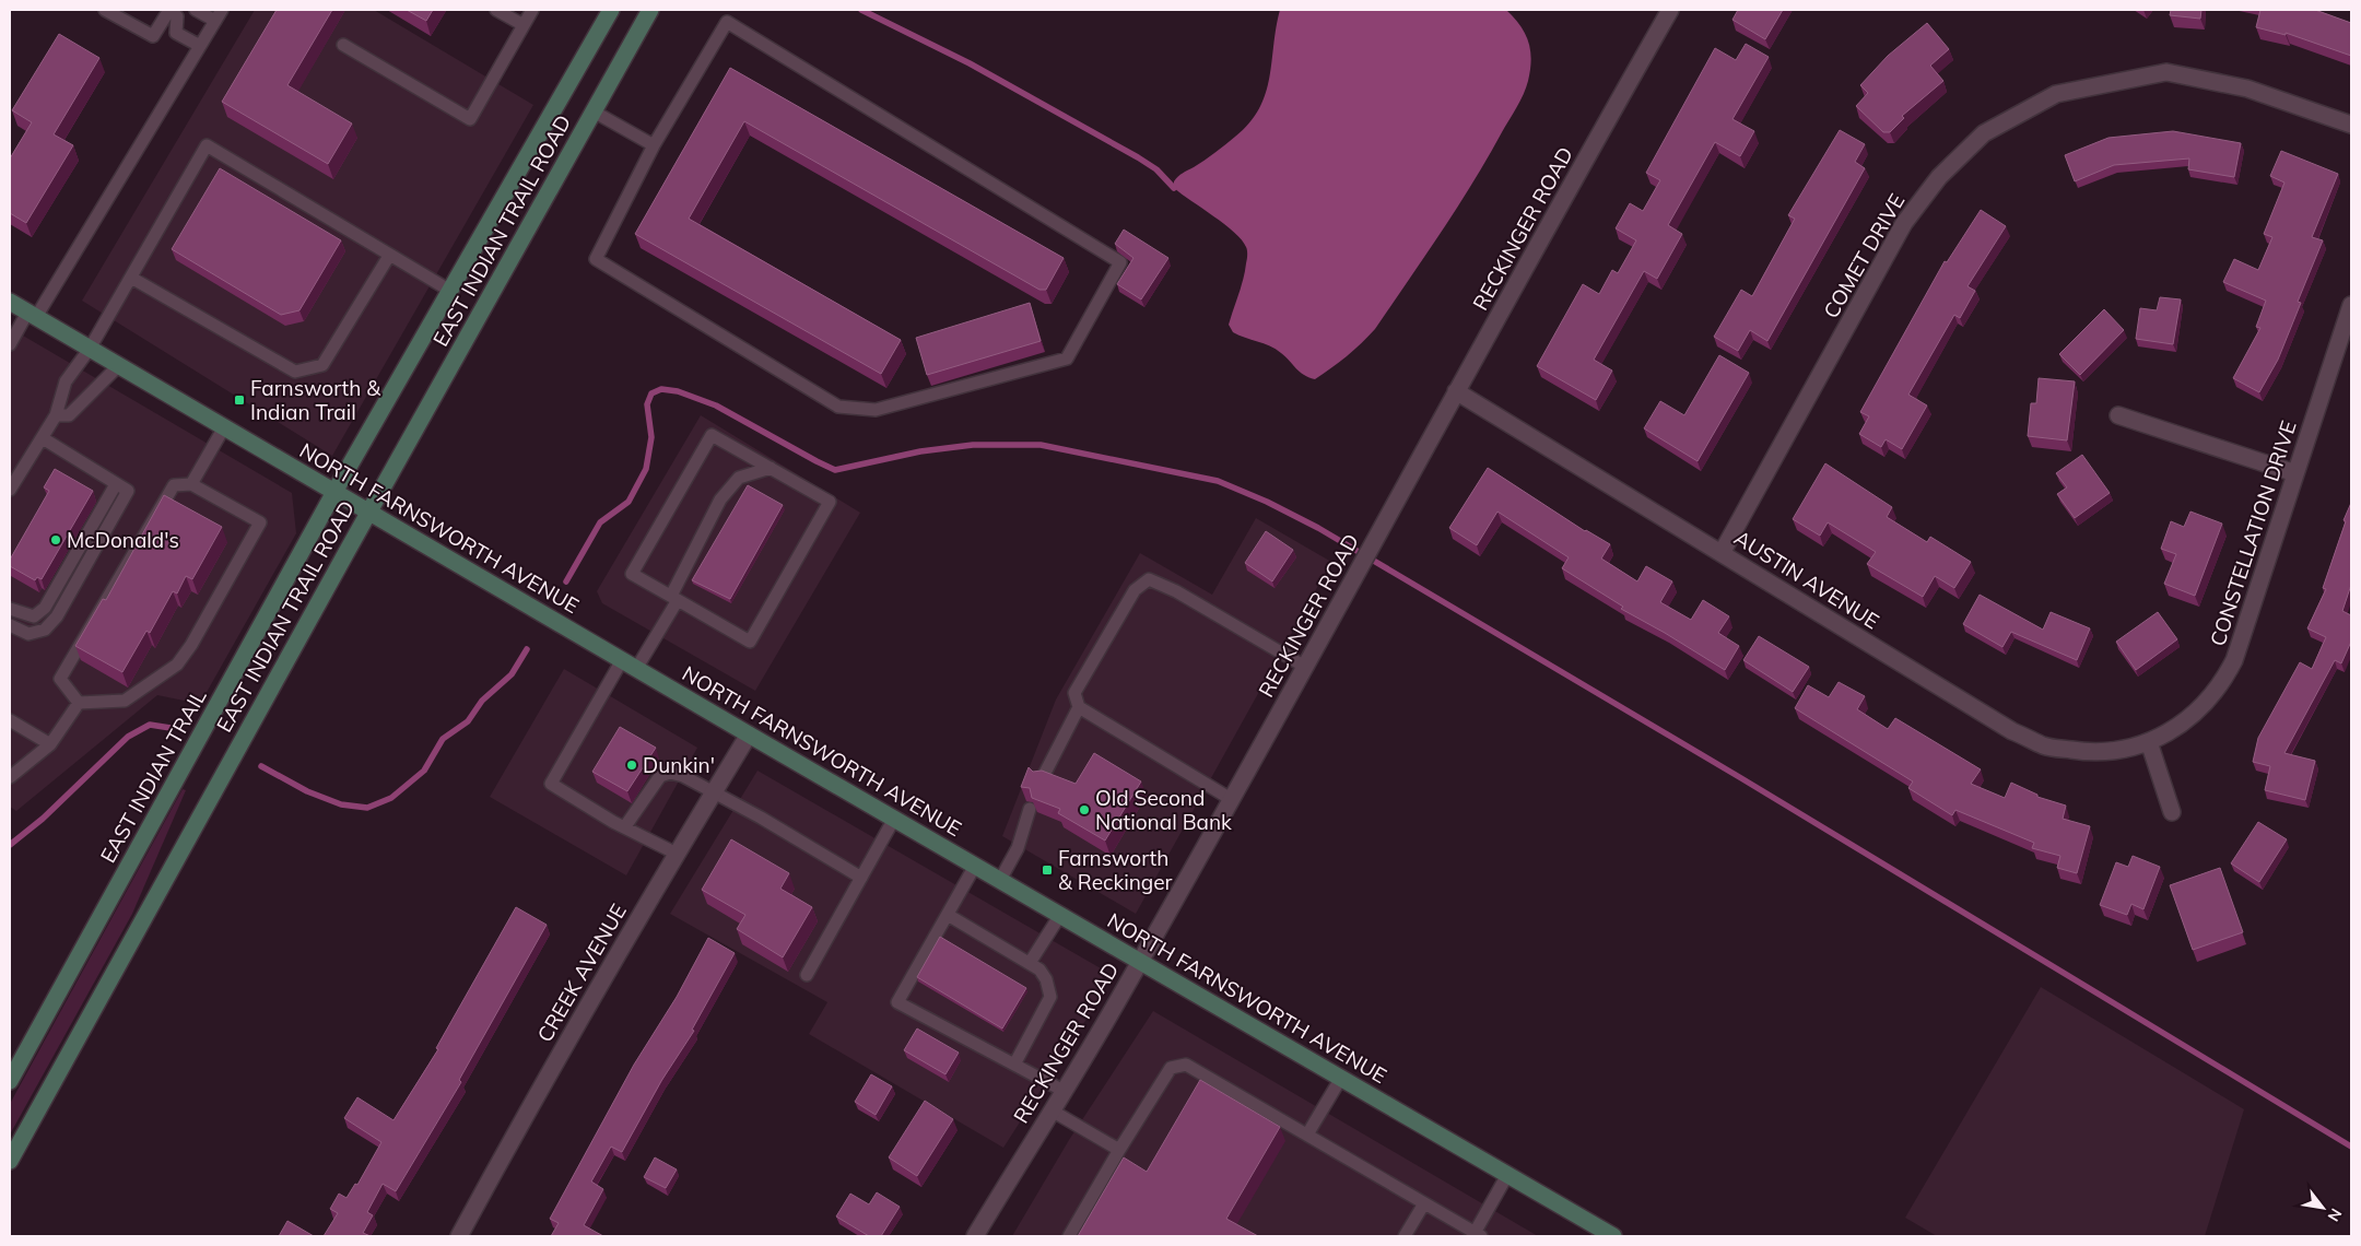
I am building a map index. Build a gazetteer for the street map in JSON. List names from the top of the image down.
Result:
{
  "streets": {
    "main road": ["EAST INDIAN TRAIL ROAD", "NORTH FARNSWORTH AVENUE", "EAST INDIAN TRAIL"],
    "street": [
      "RECKINGER ROAD",
      "COMET DRIVE",
      "CONSTELLATION DRIVE",
      "AUSTIN AVENUE",
      "CREEK AVENUE"
    ]
  },
  "crossings": [
    ["RECKINGER ROAD", "NORTH FARNSWORTH AVENUE"],
    ["RECKINGER ROAD", "AUSTIN AVENUE"],
    ["EAST INDIAN TRAIL ROAD", "NORTH FARNSWORTH AVENUE"],
    ["EAST INDIAN TRAIL ROAD", "EAST INDIAN TRAIL"],
    ["COMET DRIVE", "AUSTIN AVENUE"],
    ["NORTH FARNSWORTH AVENUE", "EAST INDIAN TRAIL"],
    ["NORTH FARNSWORTH AVENUE", "CREEK AVENUE"],
    ["CONSTELLATION DRIVE", "AUSTIN AVENUE"]
  ],
  "places": {
    "transit": ["Farnsworth & Indian Trail", "Farnsworth & Reckinger"],
    "other": ["McDonald's", "Dunkin'", "Old Second National Bank"]
  },
  "north": "bottom right"
}
